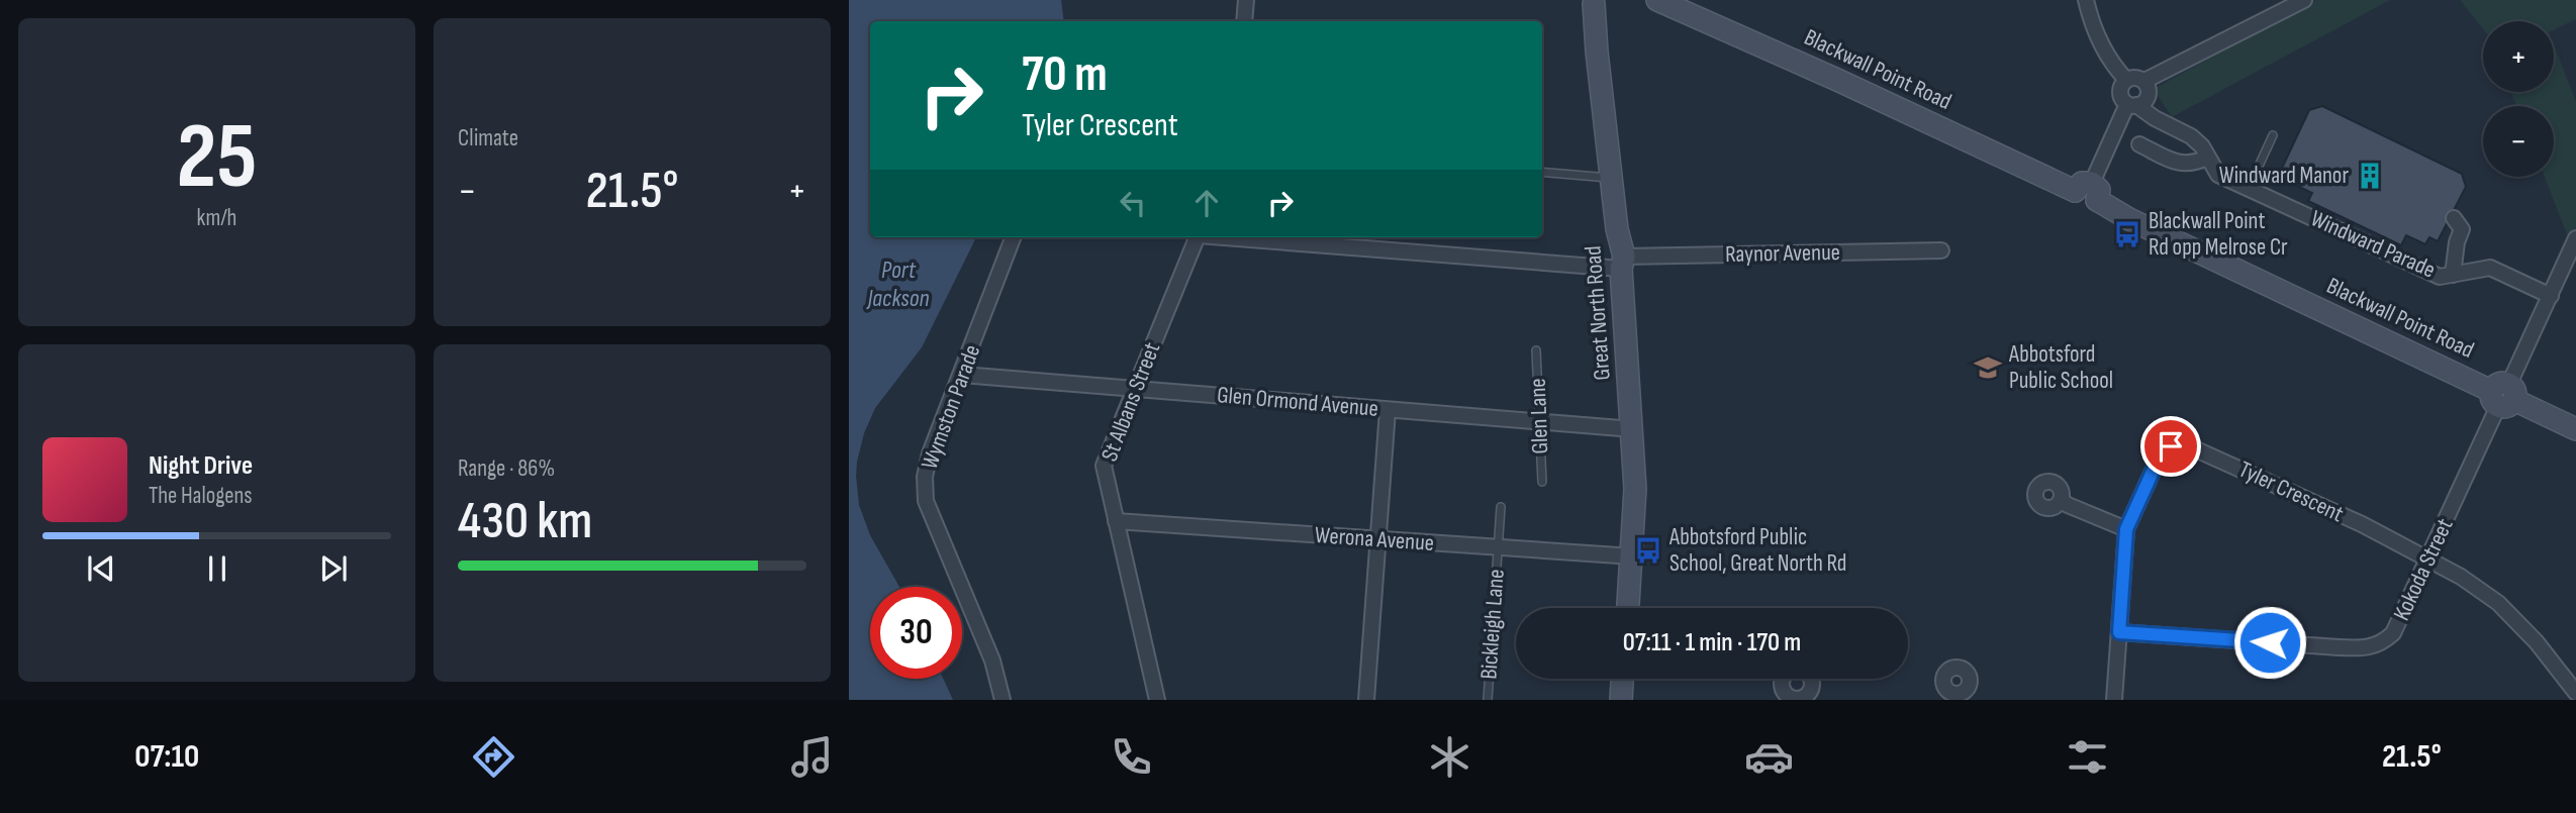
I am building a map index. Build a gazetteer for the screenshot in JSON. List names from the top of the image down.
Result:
{
  "streets": {
    "street": [
      "Blackwall Point Road",
      "Windward Parade",
      "Raynor Avenue",
      "Great North Road",
      "St Albans Street",
      "Glen Ormond Avenue",
      "Wymston Parade",
      "Tyler Crescent",
      "Werona Avenue",
      "Kokoda Street"
    ],
    "lane": ["Glen Lane", "Bickleigh Lane"]
  },
  "crossings": [
    ["Blackwall Point Road", "Kokoda Street"],
    ["Windward Parade", "Kokoda Street"],
    ["Raynor Avenue", "Great North Road"],
    ["Great North Road", "Glen Ormond Avenue"],
    ["Great North Road", "Werona Avenue"],
    ["St Albans Street", "Glen Ormond Avenue"],
    ["St Albans Street", "Werona Avenue"],
    ["Glen Ormond Avenue", "Wymston Parade"],
    ["Glen Ormond Avenue", "Glen Lane"],
    ["Tyler Crescent", "Kokoda Street"],
    ["Werona Avenue", "Bickleigh Lane"]
  ],
  "water": ["Port Jackson"],
  "places": {
    "building": ["Windward Manor"],
    "bus stop": ["Blackwall Point Rd opp Melrose Cr", "Abbotsford Public School, Great North Rd"],
    "school or university": ["Abbotsford Public School"]
  },
  "page": {
    "tile": [
      ["25", "km/h"],
      "Climate",
      ["Range · 86%", "430 km"]
    ],
    "map_buttons": ["+", "−"],
    "turn": ["70 m", "Tyler Crescent"],
    "heat": ["−", "21.5°", "+"],
    "song": ["Night Drive", "The Halogens"],
    "limit": "30",
    "trip": "07:11 · 1 min · 170 m",
    "tabs": ["07:10", "21.5°"]
  }
}
